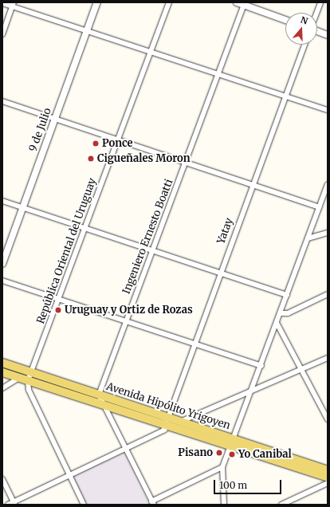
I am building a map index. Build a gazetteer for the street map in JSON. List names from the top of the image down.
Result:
{
  "streets": {
    "main road": ["Avenida Hipólito Yrigoyen"],
    "street": [
      "9 de Julio",
      "Yatay",
      "Ingeniero Ernesto Boatti",
      "República Oriental del Uruguay"
    ]
  },
  "crossings": [
    ["Yatay", "Avenida Hipólito Yrigoyen"],
    ["Ingeniero Ernesto Boatti", "Avenida Hipólito Yrigoyen"],
    ["República Oriental del Uruguay", "Avenida Hipólito Yrigoyen"]
  ],
  "places": [
    "Ponce",
    "Cigueñales Moron",
    "Uruguay y Ortiz de Rozas",
    "Pisano",
    "Yo Canibal"
  ],
  "scale_bar": "100 m",
  "north": "top"
}
